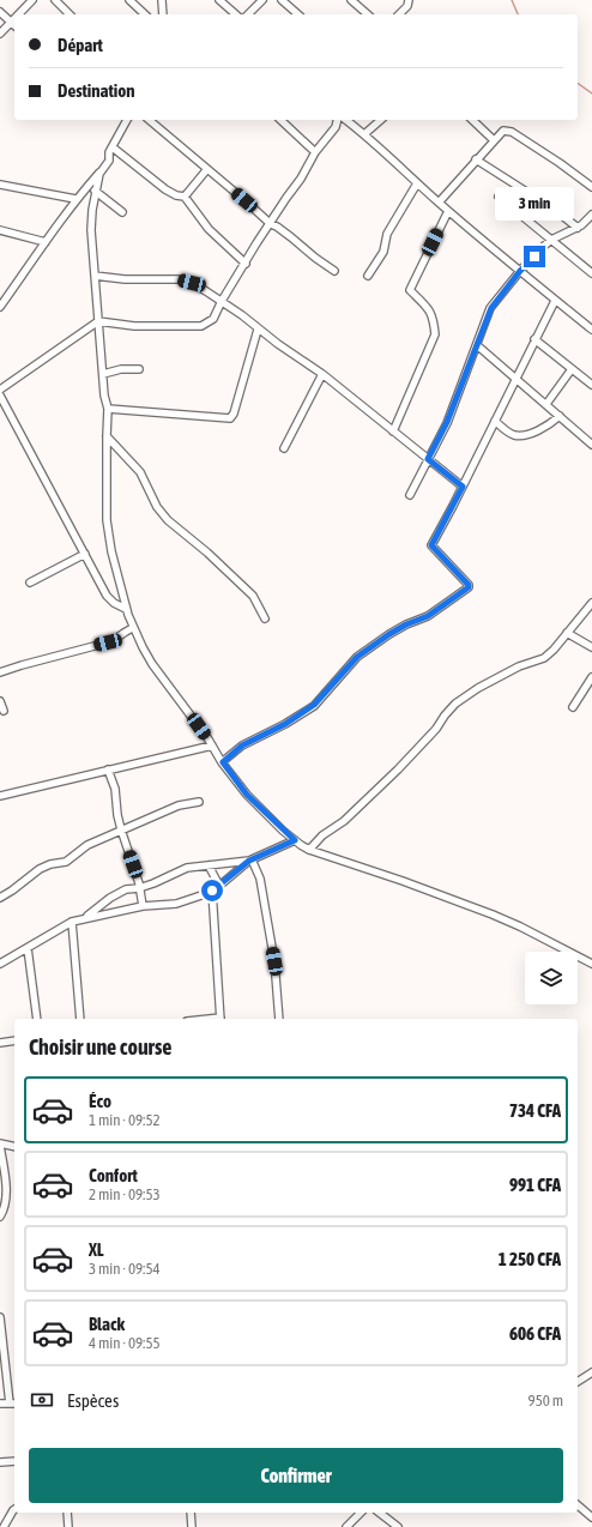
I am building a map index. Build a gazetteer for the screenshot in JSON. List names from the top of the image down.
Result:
{
  "page": {
    "banner": ["Départ", "Destination"],
    "bubble": "3 min",
    "heading": "Choisir une course",
    "list": [
      {
        "name": "Éco",
        "note": "1 min · 09:52",
        "value": "734 CFA"
      },
      {
        "name": "Confort",
        "note": "2 min · 09:53",
        "value": "991 CFA"
      },
      {
        "name": "XL",
        "note": "3 min · 09:54",
        "value": "1 250 CFA"
      },
      {
        "name": "Black",
        "note": "4 min · 09:55",
        "value": "606 CFA"
      }
    ],
    "pay": ["Espèces", "950 m"],
    "buttons": "Confirmer"
  }
}
